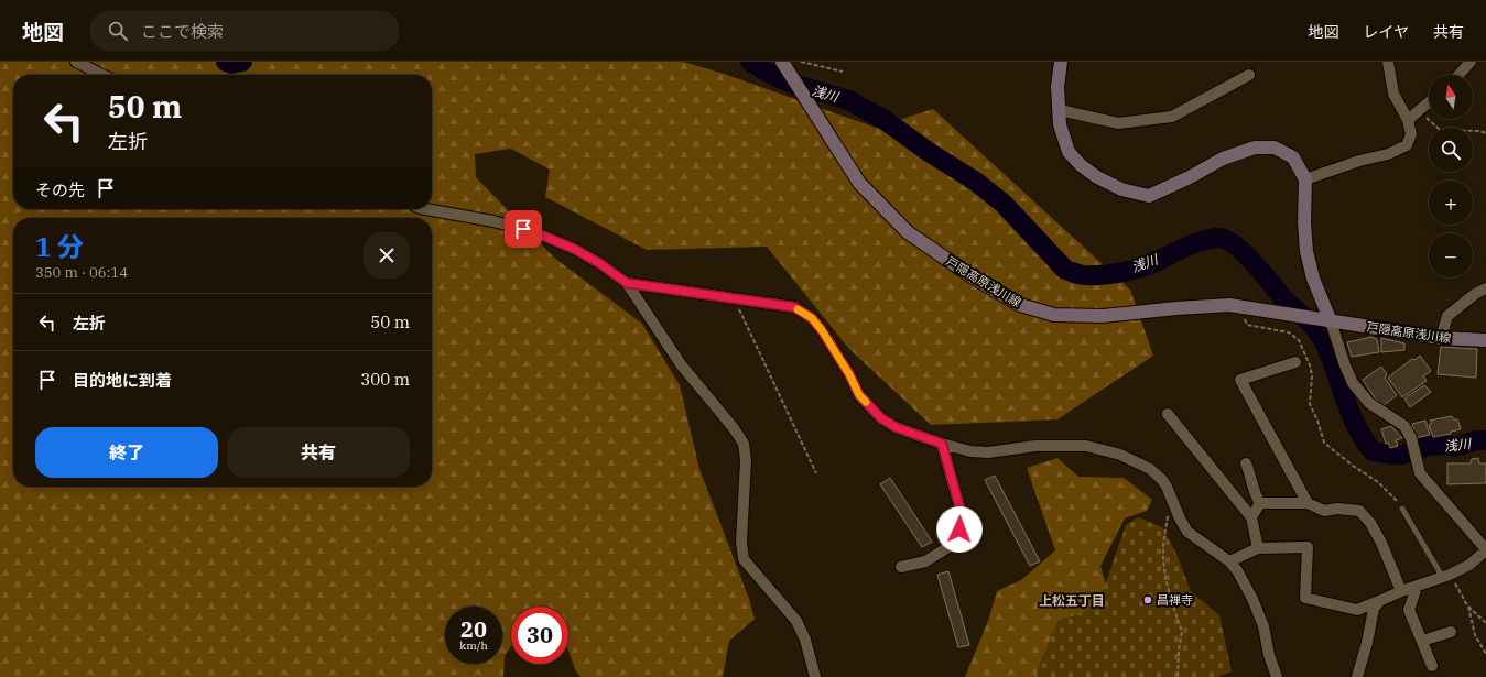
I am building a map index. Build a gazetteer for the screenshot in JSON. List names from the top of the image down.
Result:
{
  "streets": {
    "main road": ["戸隠高原浅川線"]
  },
  "districts": ["上松五丁目"],
  "water": ["浅川"],
  "places": ["昌禅寺"],
  "north": "top",
  "page": {
    "header": "地図",
    "search": "ここで検索",
    "nav": ["地図", "レイヤ", "共有"],
    "map_buttons": ["+", "−"],
    "turn": ["50 m", "左折"],
    "then": "その先",
    "heading": ["1 分", "350 m · 06:14"],
    "list": [
      {
        "name": "左折",
        "value": "50 m"
      },
      {
        "name": "目的地に到着",
        "value": "300 m"
      }
    ],
    "buttons": ["終了", "共有"],
    "speed": "20 km/h",
    "limit": "30"
  }
}
